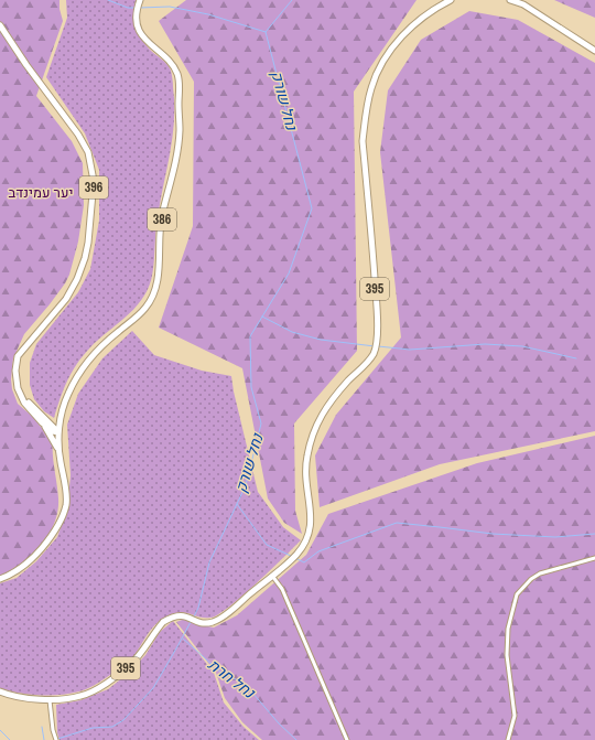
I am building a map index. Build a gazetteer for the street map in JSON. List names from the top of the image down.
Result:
{
  "streets": {
    "main road": ["396", "386", "395"]
  },
  "water": ["נחל שורק", "נחל חרת"],
  "parks": ["יער עמינדב"]
}
